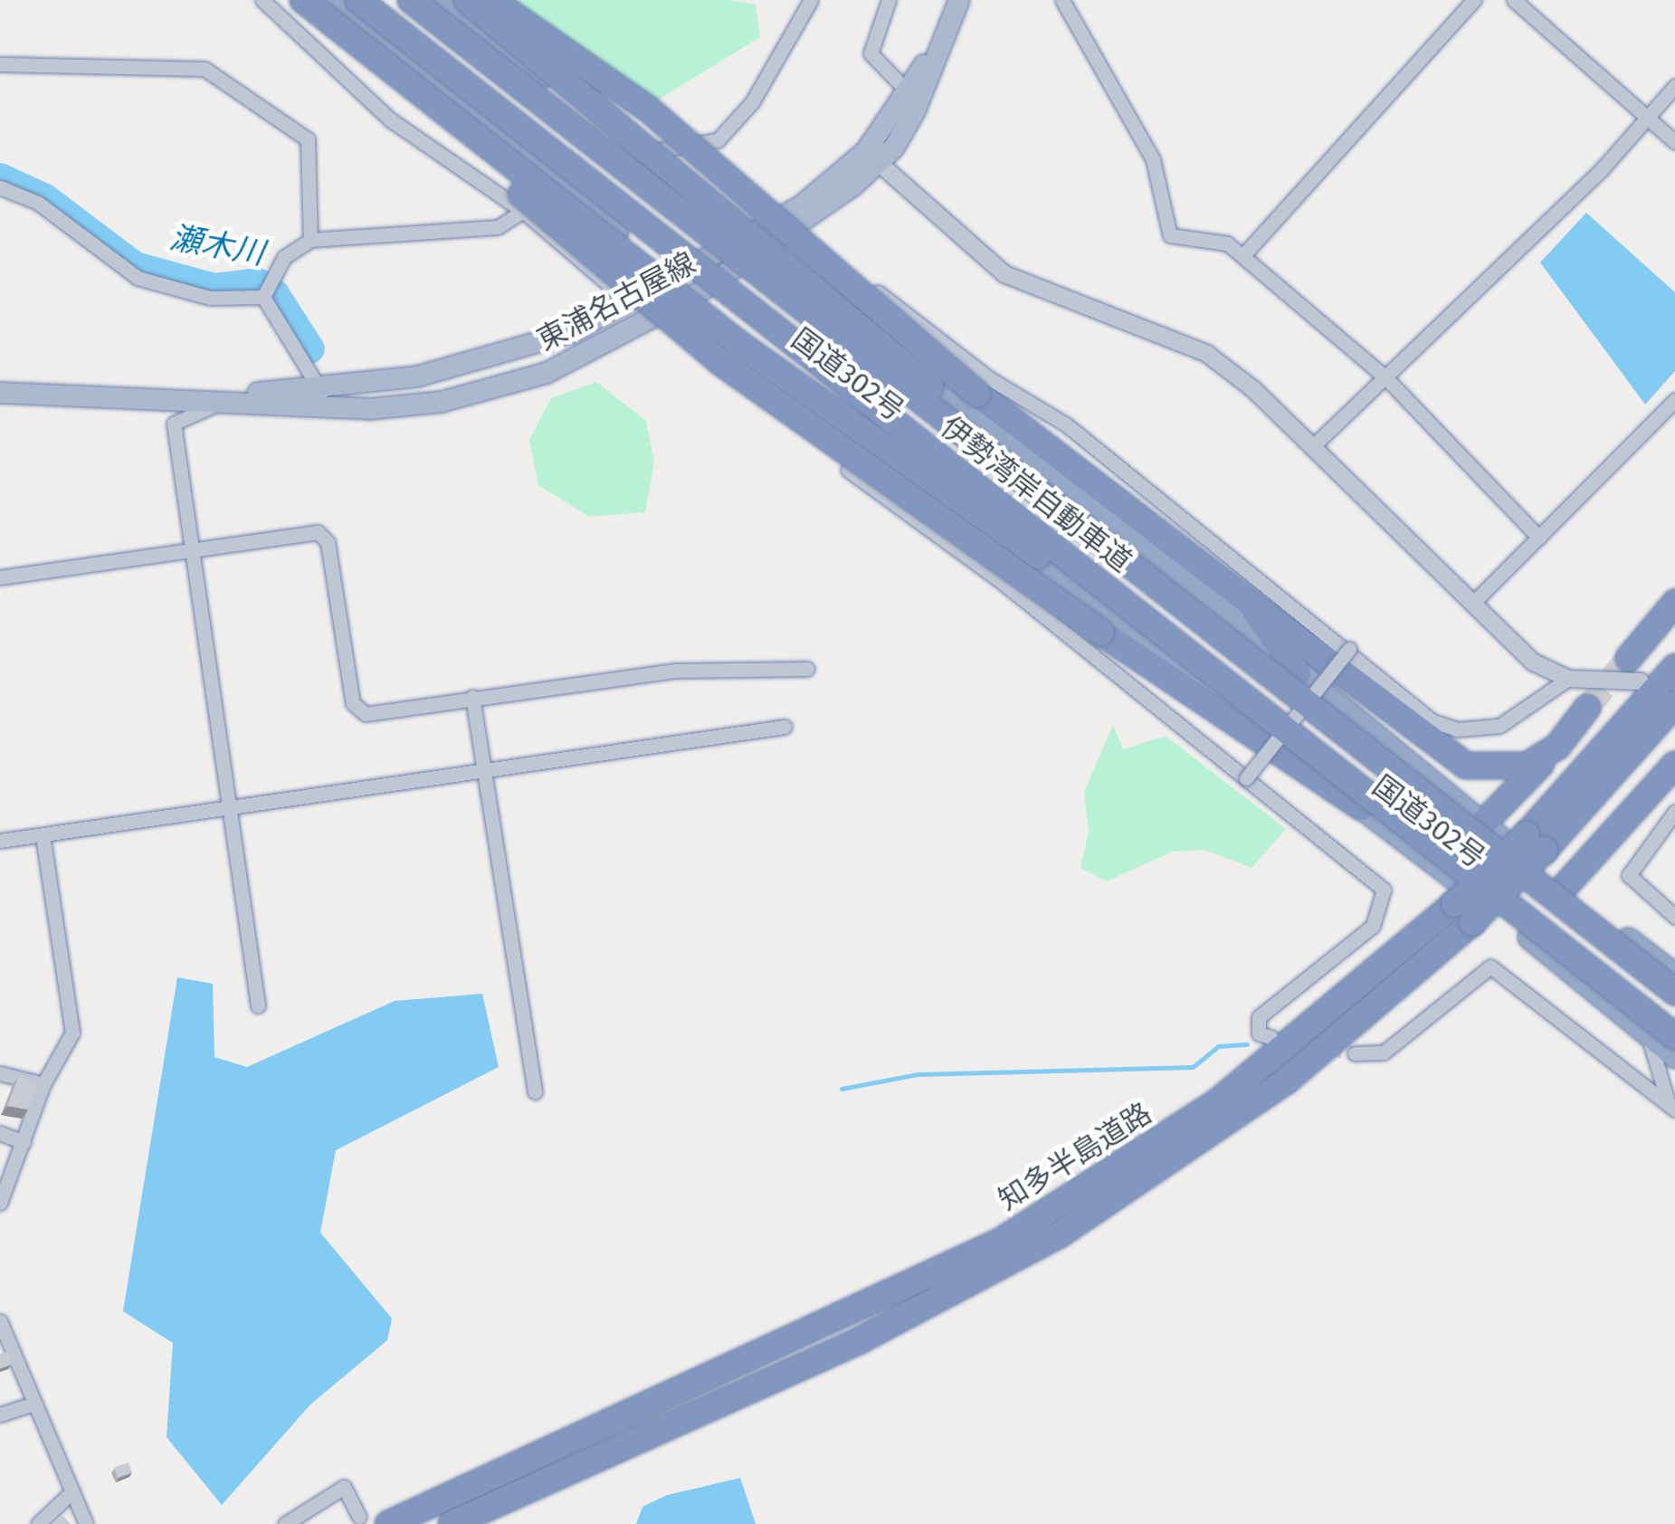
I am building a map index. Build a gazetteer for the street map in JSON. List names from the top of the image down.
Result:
{
  "streets": {
    "highway": ["国道302号", "伊勢湾岸自動車道", "知多半島道路"],
    "main road": ["東浦名古屋線"]
  },
  "crossings": [
    ["東浦名古屋線", "国道302号"]
  ],
  "water": ["瀬木川"]
}
